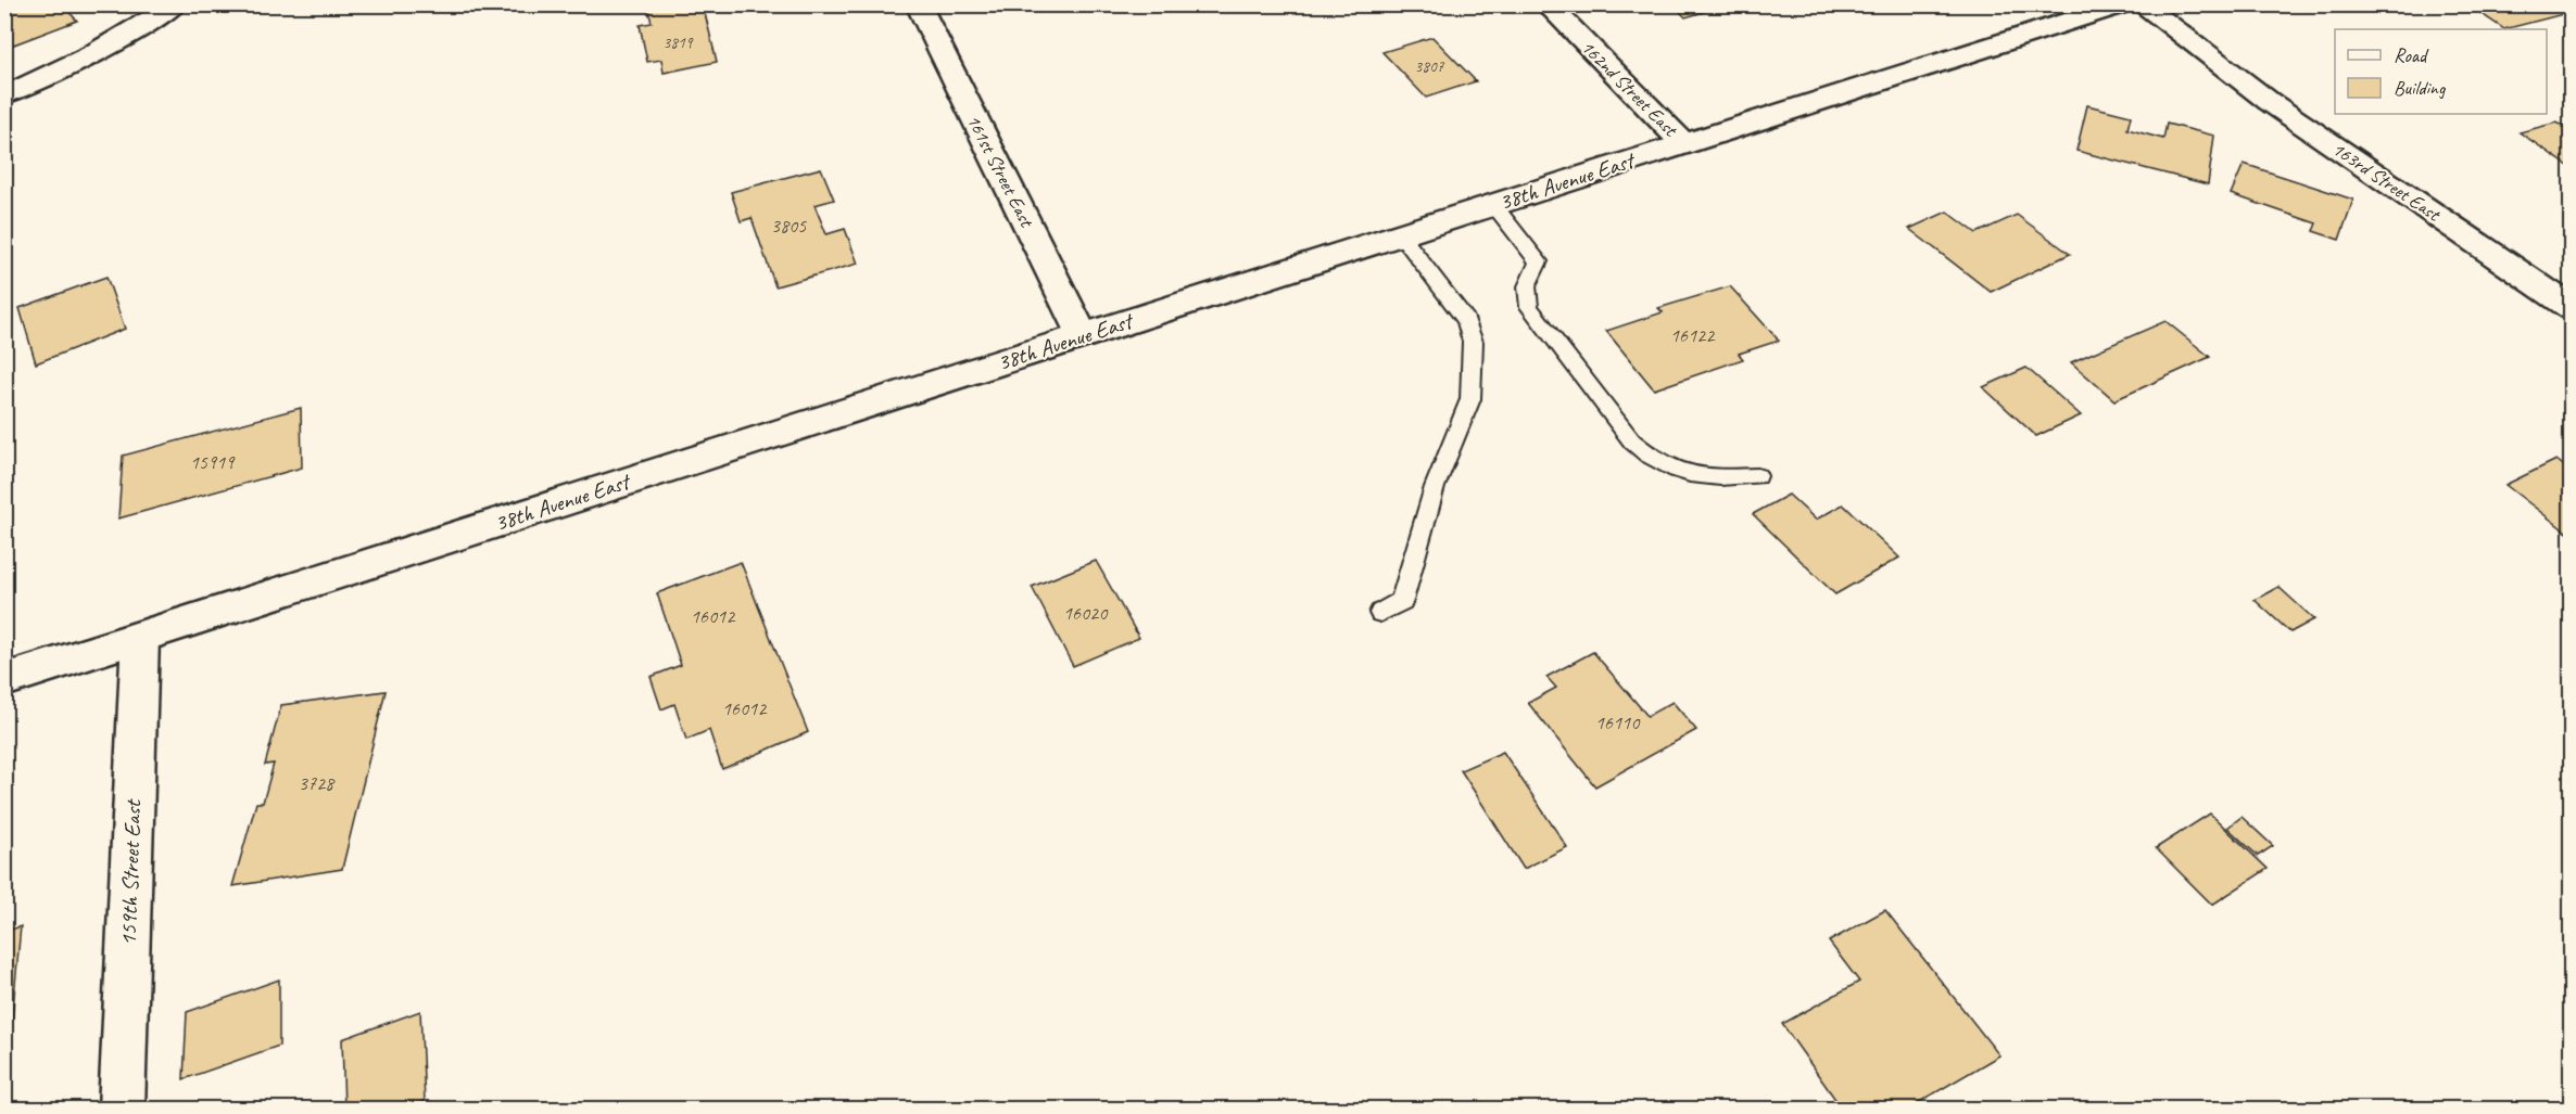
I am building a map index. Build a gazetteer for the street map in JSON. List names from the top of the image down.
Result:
{
  "streets": {
    "street": [
      "162nd Street East",
      "161st Street East",
      "38th Avenue East",
      "163rd Street East",
      "159th Street East"
    ]
  },
  "crossings": [
    ["162nd Street East", "38th Avenue East"],
    ["161st Street East", "38th Avenue East"],
    ["38th Avenue East", "159th Street East"]
  ],
  "house_numbers": [
    "3819",
    "3807",
    "3805",
    "16122",
    "15919",
    "16020",
    "16012",
    "16012",
    "16110",
    "3728"
  ],
  "legend": ["Road", "Building"]
}
